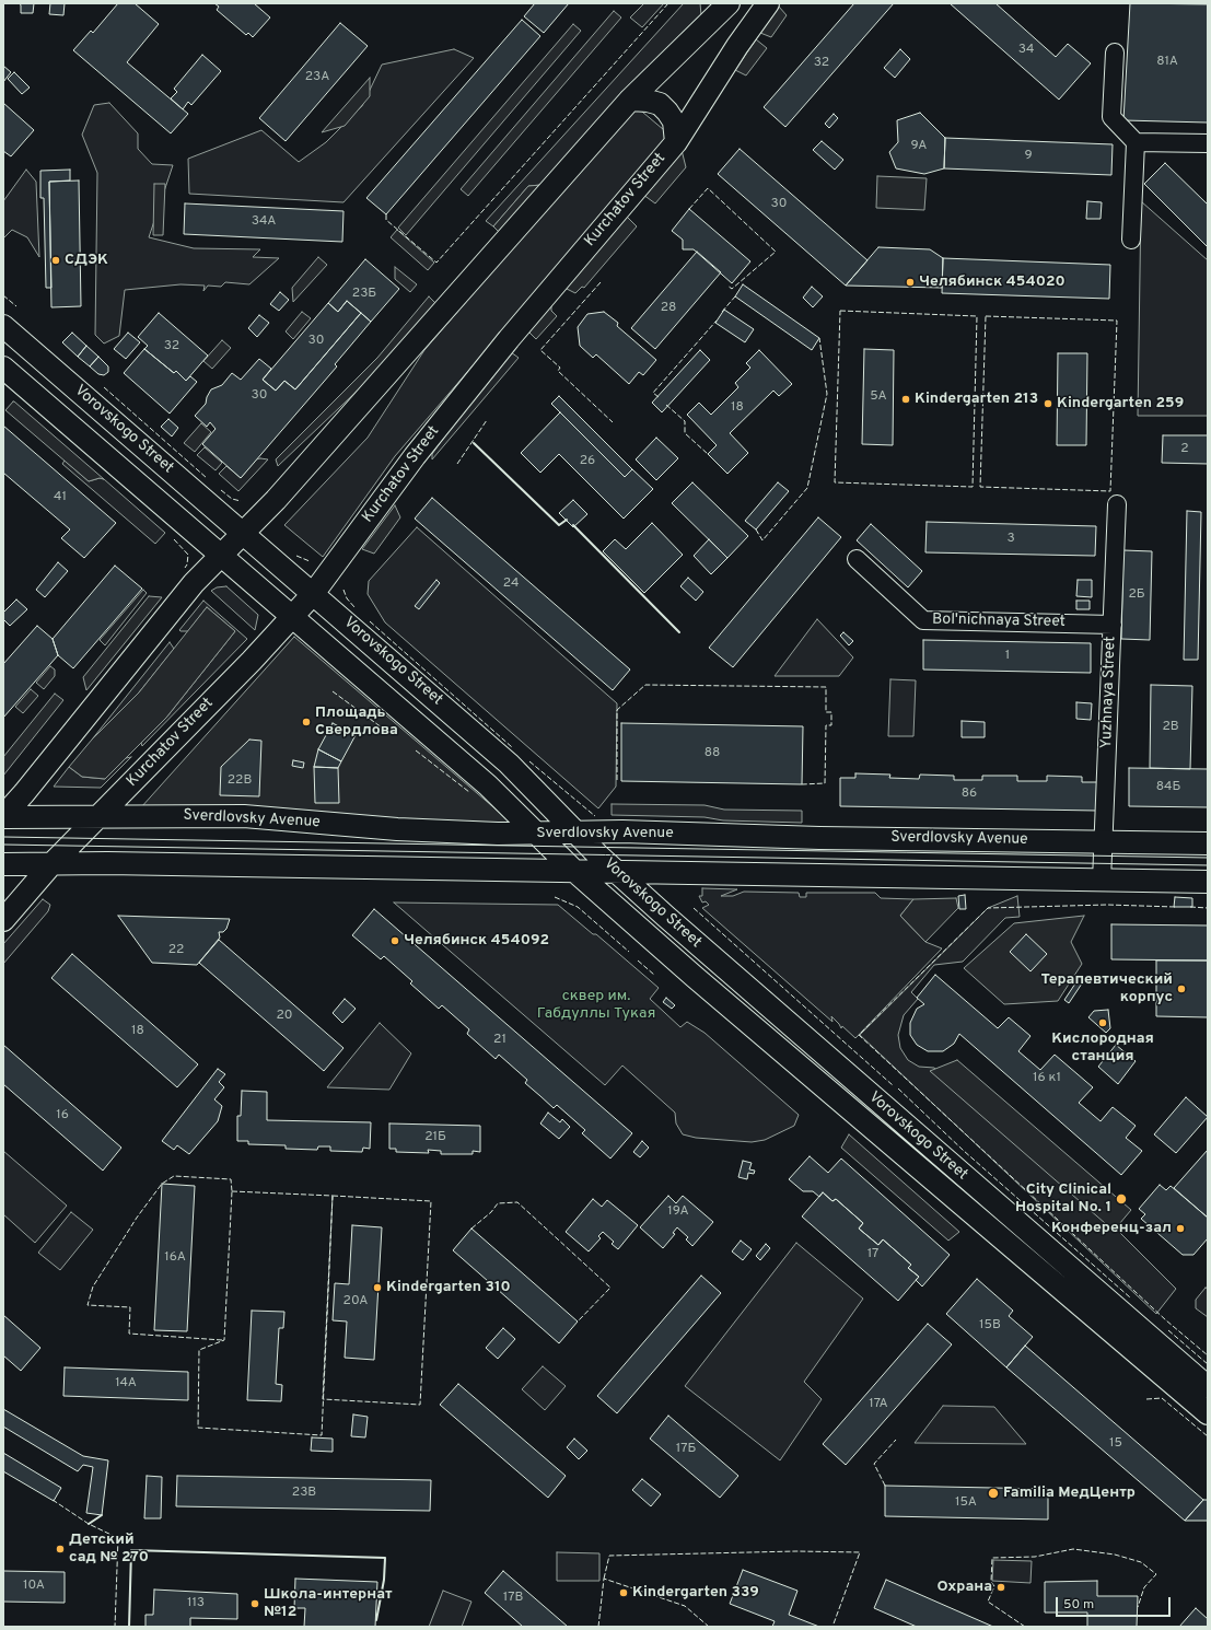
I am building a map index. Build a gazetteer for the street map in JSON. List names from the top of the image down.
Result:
{
  "streets": {
    "main road": ["Kurchatov Street", "Vorovskogo Street", "Sverdlovsky Avenue"],
    "street": ["Bol'nichnaya Street", "Yuzhnaya Street"]
  },
  "crossings": [
    ["Kurchatov Street", "Vorovskogo Street"],
    ["Kurchatov Street", "Sverdlovsky Avenue"],
    ["Vorovskogo Street", "Sverdlovsky Avenue"],
    ["Bol'nichnaya Street", "Yuzhnaya Street"],
    ["Yuzhnaya Street", "Sverdlovsky Avenue"]
  ],
  "parks": ["сквер им. Габдуллы Тукая"],
  "places": [
    "СДЭК",
    "Челябинск 454020",
    "Kindergarten 213",
    "Kindergarten 259",
    "Площадь Свердлова",
    "Челябинск 454092",
    "Терапевтический корпус",
    "Кислородная станция",
    "City Clinical Hospital No. 1",
    "Конференц-зал",
    "Kindergarten 310",
    "Familia МедЦентр",
    "Детский сад № 270",
    "Охрана",
    "Kindergarten 339",
    "Школа-интернат №12"
  ],
  "house_numbers": [
    "34",
    "81А",
    "32",
    "23А",
    "9А",
    "9",
    "30",
    "34А",
    "23Б",
    "28",
    "30",
    "32",
    "30",
    "5А",
    "18",
    "2",
    "26",
    "41",
    "3",
    "24",
    "2Б",
    "1",
    "2В",
    "88",
    "22В",
    "84Б",
    "86",
    "22",
    "20",
    "18",
    "21",
    "16 к1",
    "16",
    "21Б",
    "19А",
    "17",
    "16А",
    "20А",
    "15В",
    "14А",
    "17А",
    "15",
    "17Б",
    "23В",
    "15А",
    "10А",
    "17В",
    "113"
  ],
  "scale_bar": "50 m"
}
